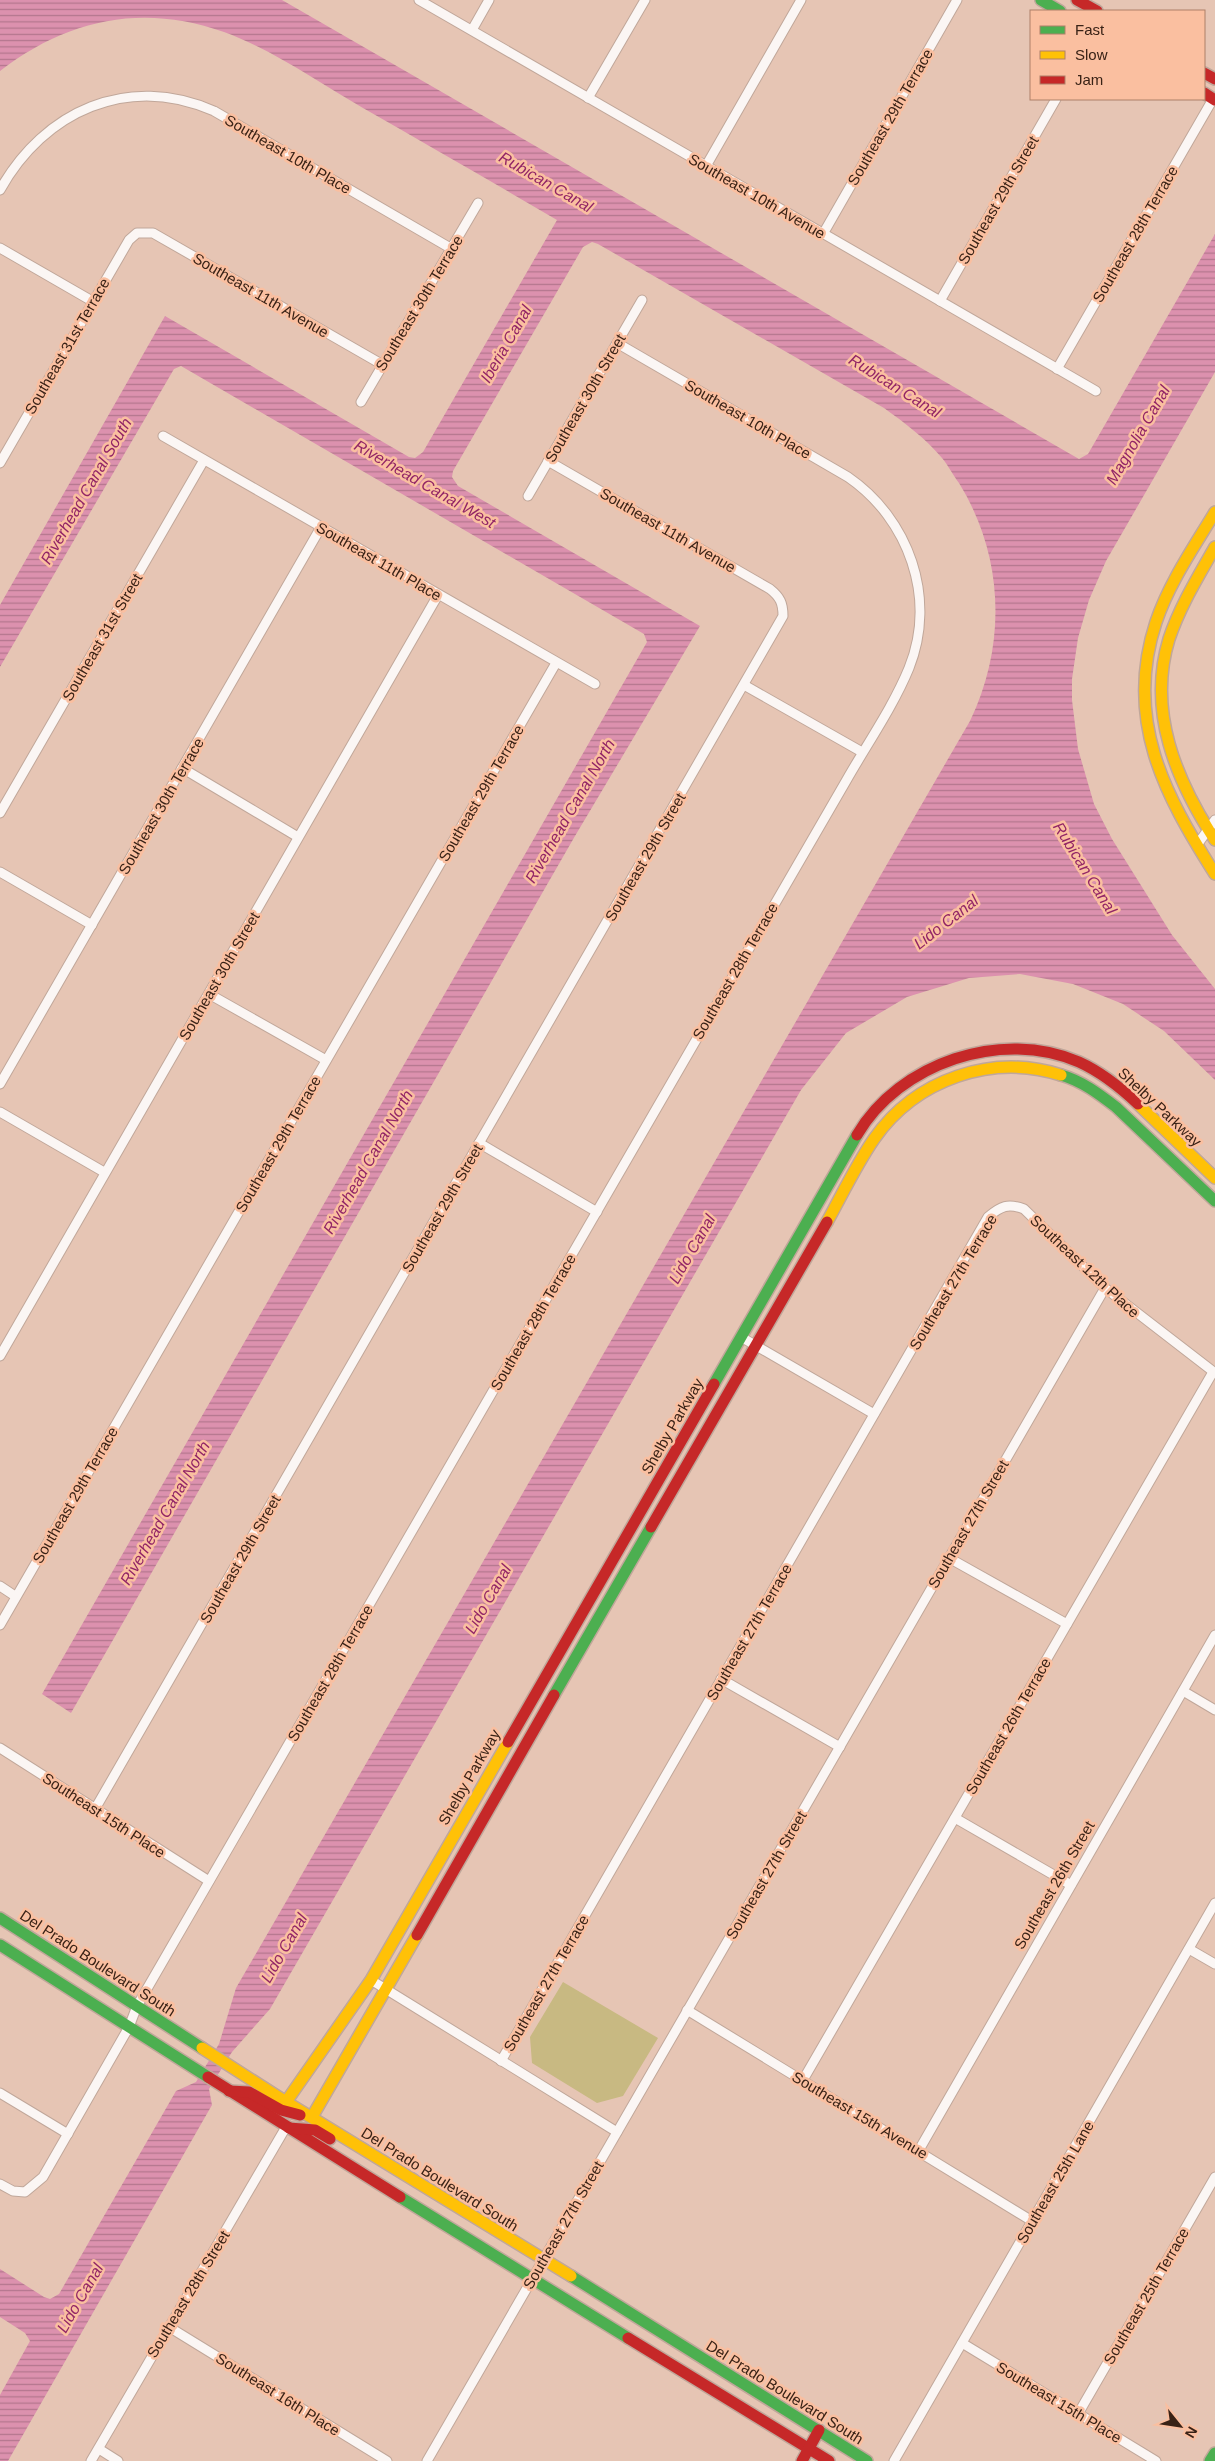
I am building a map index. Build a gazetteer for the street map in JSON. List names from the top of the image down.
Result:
{
  "streets": {
    "street": [
      "Southeast 29th Terrace",
      "Southeast 10th Place",
      "Southeast 10th Avenue",
      "Southeast 29th Street",
      "Southeast 28th Terrace",
      "Southeast 11th Avenue",
      "Southeast 30th Terrace",
      "Southeast 31st Terrace",
      "Southeast 30th Street",
      "Southeast 11th Place",
      "Southeast 31st Street",
      "Shelby Parkway",
      "Southeast 12th Place",
      "Southeast 27th Terrace",
      "Southeast 27th Street",
      "Southeast 26th Terrace",
      "Southeast 15th Place",
      "Southeast 26th Street",
      "Del Prado Boulevard South",
      "Southeast 15th Avenue",
      "Southeast 25th Lane",
      "Southeast 28th Street",
      "Southeast 25th Terrace",
      "Southeast 16th Place"
    ]
  },
  "crossings": [
    ["Southeast 29th Terrace", "Southeast 10th Avenue"],
    ["Southeast 29th Terrace", "Southeast 11th Place"],
    ["Southeast 10th Place", "Southeast 28th Terrace"],
    ["Southeast 10th Place", "Southeast 30th Terrace"],
    ["Southeast 10th Place", "Southeast 30th Street"],
    ["Southeast 10th Avenue", "Southeast 29th Street"],
    ["Southeast 10th Avenue", "Southeast 28th Terrace"],
    ["Southeast 29th Street", "Southeast 11th Avenue"],
    ["Southeast 29th Street", "Southeast 15th Place"],
    ["Southeast 28th Terrace", "Southeast 15th Place"],
    ["Southeast 28th Terrace", "Del Prado Boulevard South"],
    ["Southeast 11th Avenue", "Southeast 30th Terrace"],
    ["Southeast 11th Avenue", "Southeast 31st Terrace"],
    ["Southeast 11th Avenue", "Southeast 30th Street"],
    ["Southeast 30th Terrace", "Southeast 11th Place"],
    ["Southeast 30th Street", "Southeast 11th Place"],
    ["Southeast 11th Place", "Southeast 31st Street"],
    ["Shelby Parkway", "Del Prado Boulevard South"],
    ["Southeast 12th Place", "Southeast 27th Terrace"],
    ["Southeast 12th Place", "Southeast 27th Street"],
    ["Southeast 12th Place", "Southeast 26th Terrace"],
    ["Southeast 27th Street", "Del Prado Boulevard South"],
    ["Southeast 27th Street", "Southeast 15th Avenue"],
    ["Southeast 26th Terrace", "Southeast 15th Avenue"],
    ["Southeast 15th Place", "Southeast 25th Lane"],
    ["Southeast 15th Place", "Southeast 25th Terrace"],
    ["Southeast 26th Street", "Southeast 15th Avenue"],
    ["Southeast 15th Avenue", "Southeast 25th Lane"],
    ["Southeast 28th Street", "Southeast 16th Place"]
  ],
  "water": [
    "Rubican Canal",
    "Iberia Canal",
    "Magnolia Canal",
    "Riverhead Canal West",
    "Riverhead Canal South",
    "Riverhead Canal North",
    "Lido Canal"
  ],
  "legend": ["Fast", "Slow", "Jam"],
  "north": "bottom right"
}
